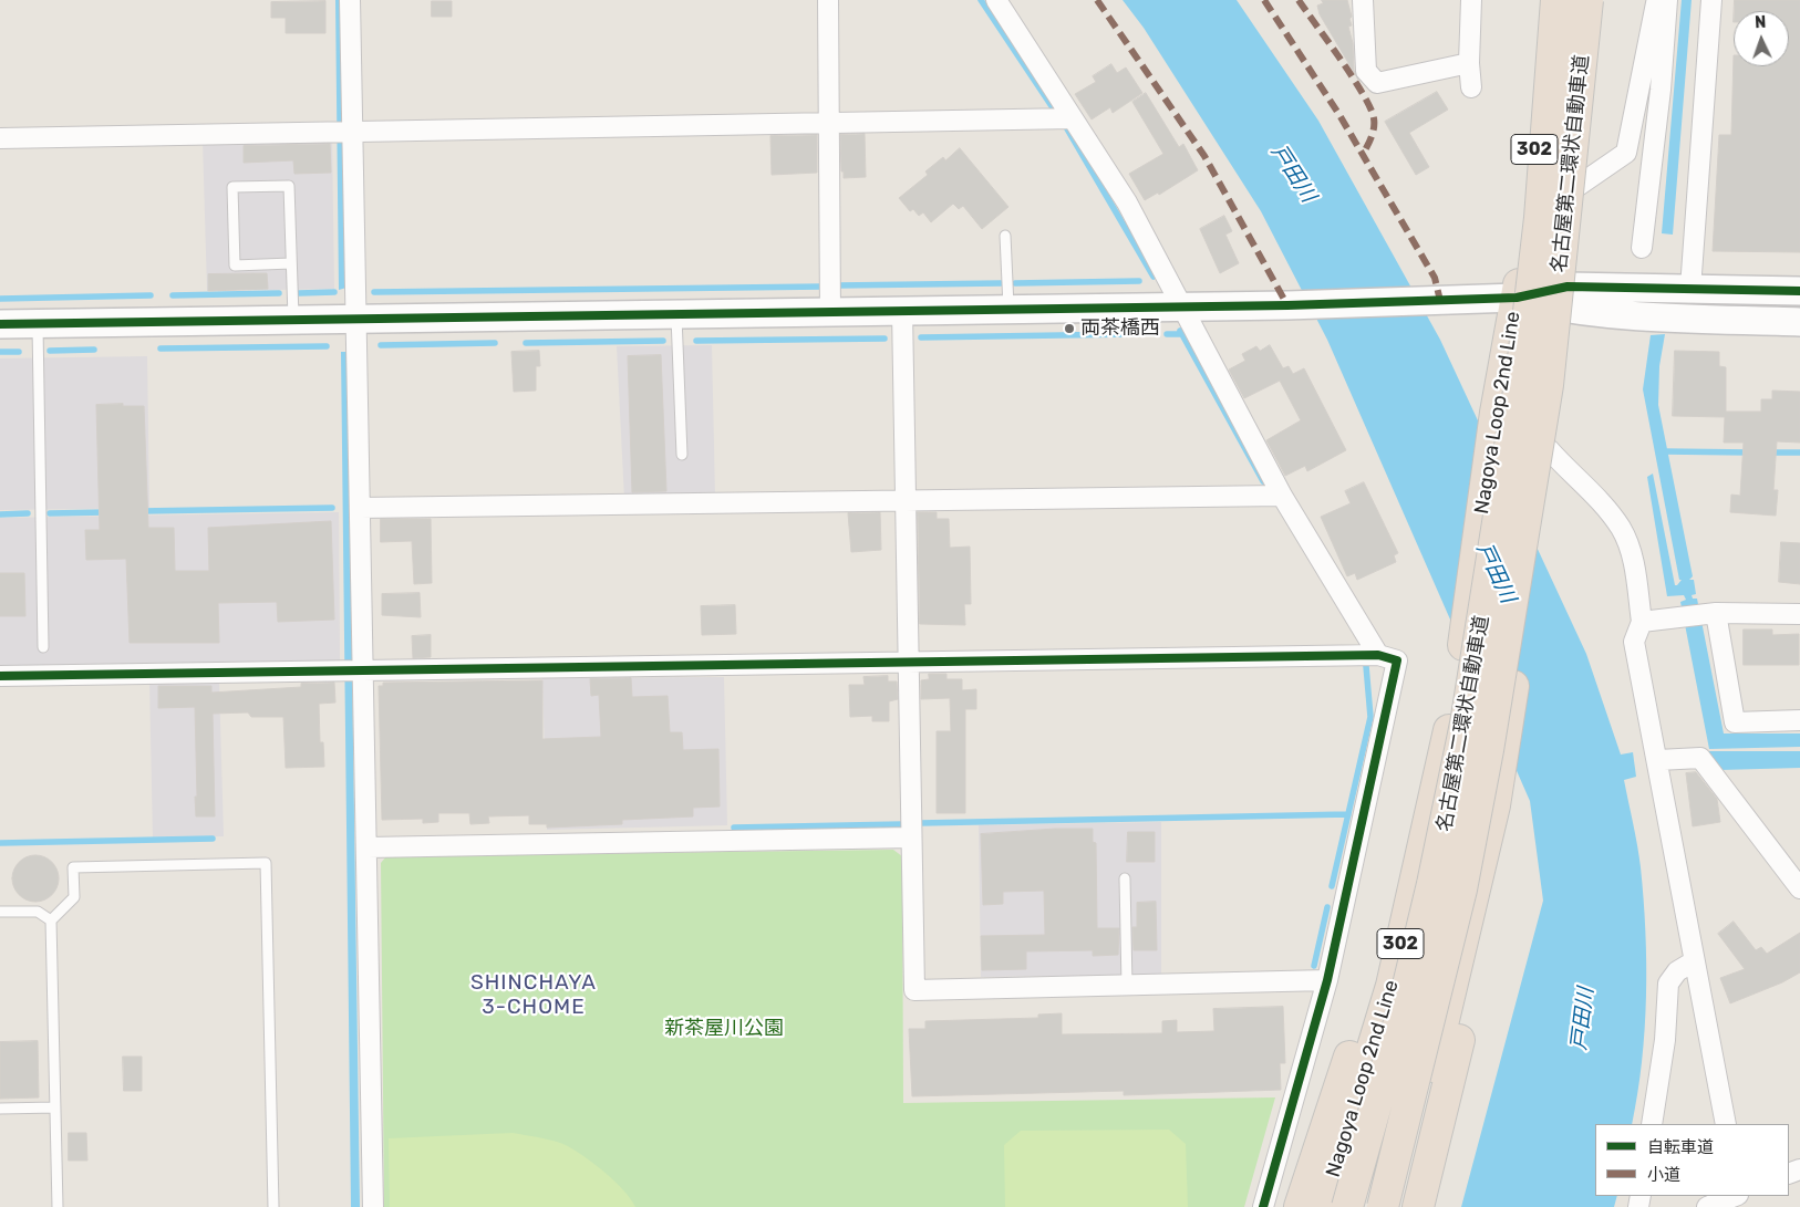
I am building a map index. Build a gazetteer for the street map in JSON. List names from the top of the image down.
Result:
{
  "streets": {
    "highway": ["302", "名古屋第二環状自動車道", "Nagoya Loop 2nd Line"]
  },
  "districts": ["SHINCHAYA 3-CHOME"],
  "water": ["戸田川"],
  "parks": ["新茶屋川公園"],
  "places": ["両茶橋西"],
  "legend": ["自転車道", "小道"],
  "north": "top"
}
